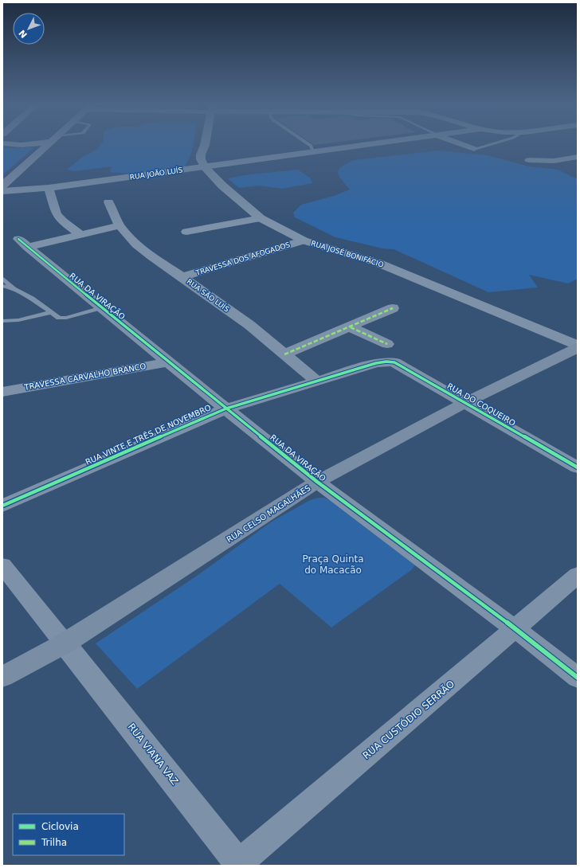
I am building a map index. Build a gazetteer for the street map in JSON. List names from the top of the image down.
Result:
{
  "streets": {
    "main road": ["RUA CELSO MAGALHÃES"],
    "street": [
      "RUA JOÃO LUÍS",
      "RUA JOSÉ BONIFÁCIO",
      "TRAVESSA DOS AFOGADOS",
      "RUA SÃO LUÍS",
      "RUA DA VIRAÇÃO",
      "TRAVESSA CARVALHO BRANCO",
      "RUA DO COQUEIRO",
      "RUA VINTE E TRÊS DE NOVEMBRO",
      "RUA CUSTÓDIO SERRÃO",
      "RUA VIANA VAZ"
    ]
  },
  "crossings": [
    ["RUA JOÃO LUÍS", "RUA JOSÉ BONIFÁCIO"],
    ["RUA JOSÉ BONIFÁCIO", "TRAVESSA DOS AFOGADOS"],
    ["TRAVESSA DOS AFOGADOS", "RUA SÃO LUÍS"],
    ["RUA SÃO LUÍS", "RUA VINTE E TRÊS DE NOVEMBRO"],
    ["RUA DA VIRAÇÃO", "TRAVESSA CARVALHO BRANCO"],
    ["RUA DA VIRAÇÃO", "RUA VINTE E TRÊS DE NOVEMBRO"],
    ["RUA DA VIRAÇÃO", "RUA CELSO MAGALHÃES"],
    ["RUA DA VIRAÇÃO", "RUA CUSTÓDIO SERRÃO"],
    ["RUA DO COQUEIRO", "RUA VINTE E TRÊS DE NOVEMBRO"],
    ["RUA DO COQUEIRO", "RUA CELSO MAGALHÃES"],
    ["RUA CELSO MAGALHÃES", "RUA VIANA VAZ"],
    ["RUA CUSTÓDIO SERRÃO", "RUA VIANA VAZ"]
  ],
  "parks": ["Praça Quinta do Macacão"],
  "legend": ["Ciclovia", "Trilha"],
  "north": "bottom left"
}
